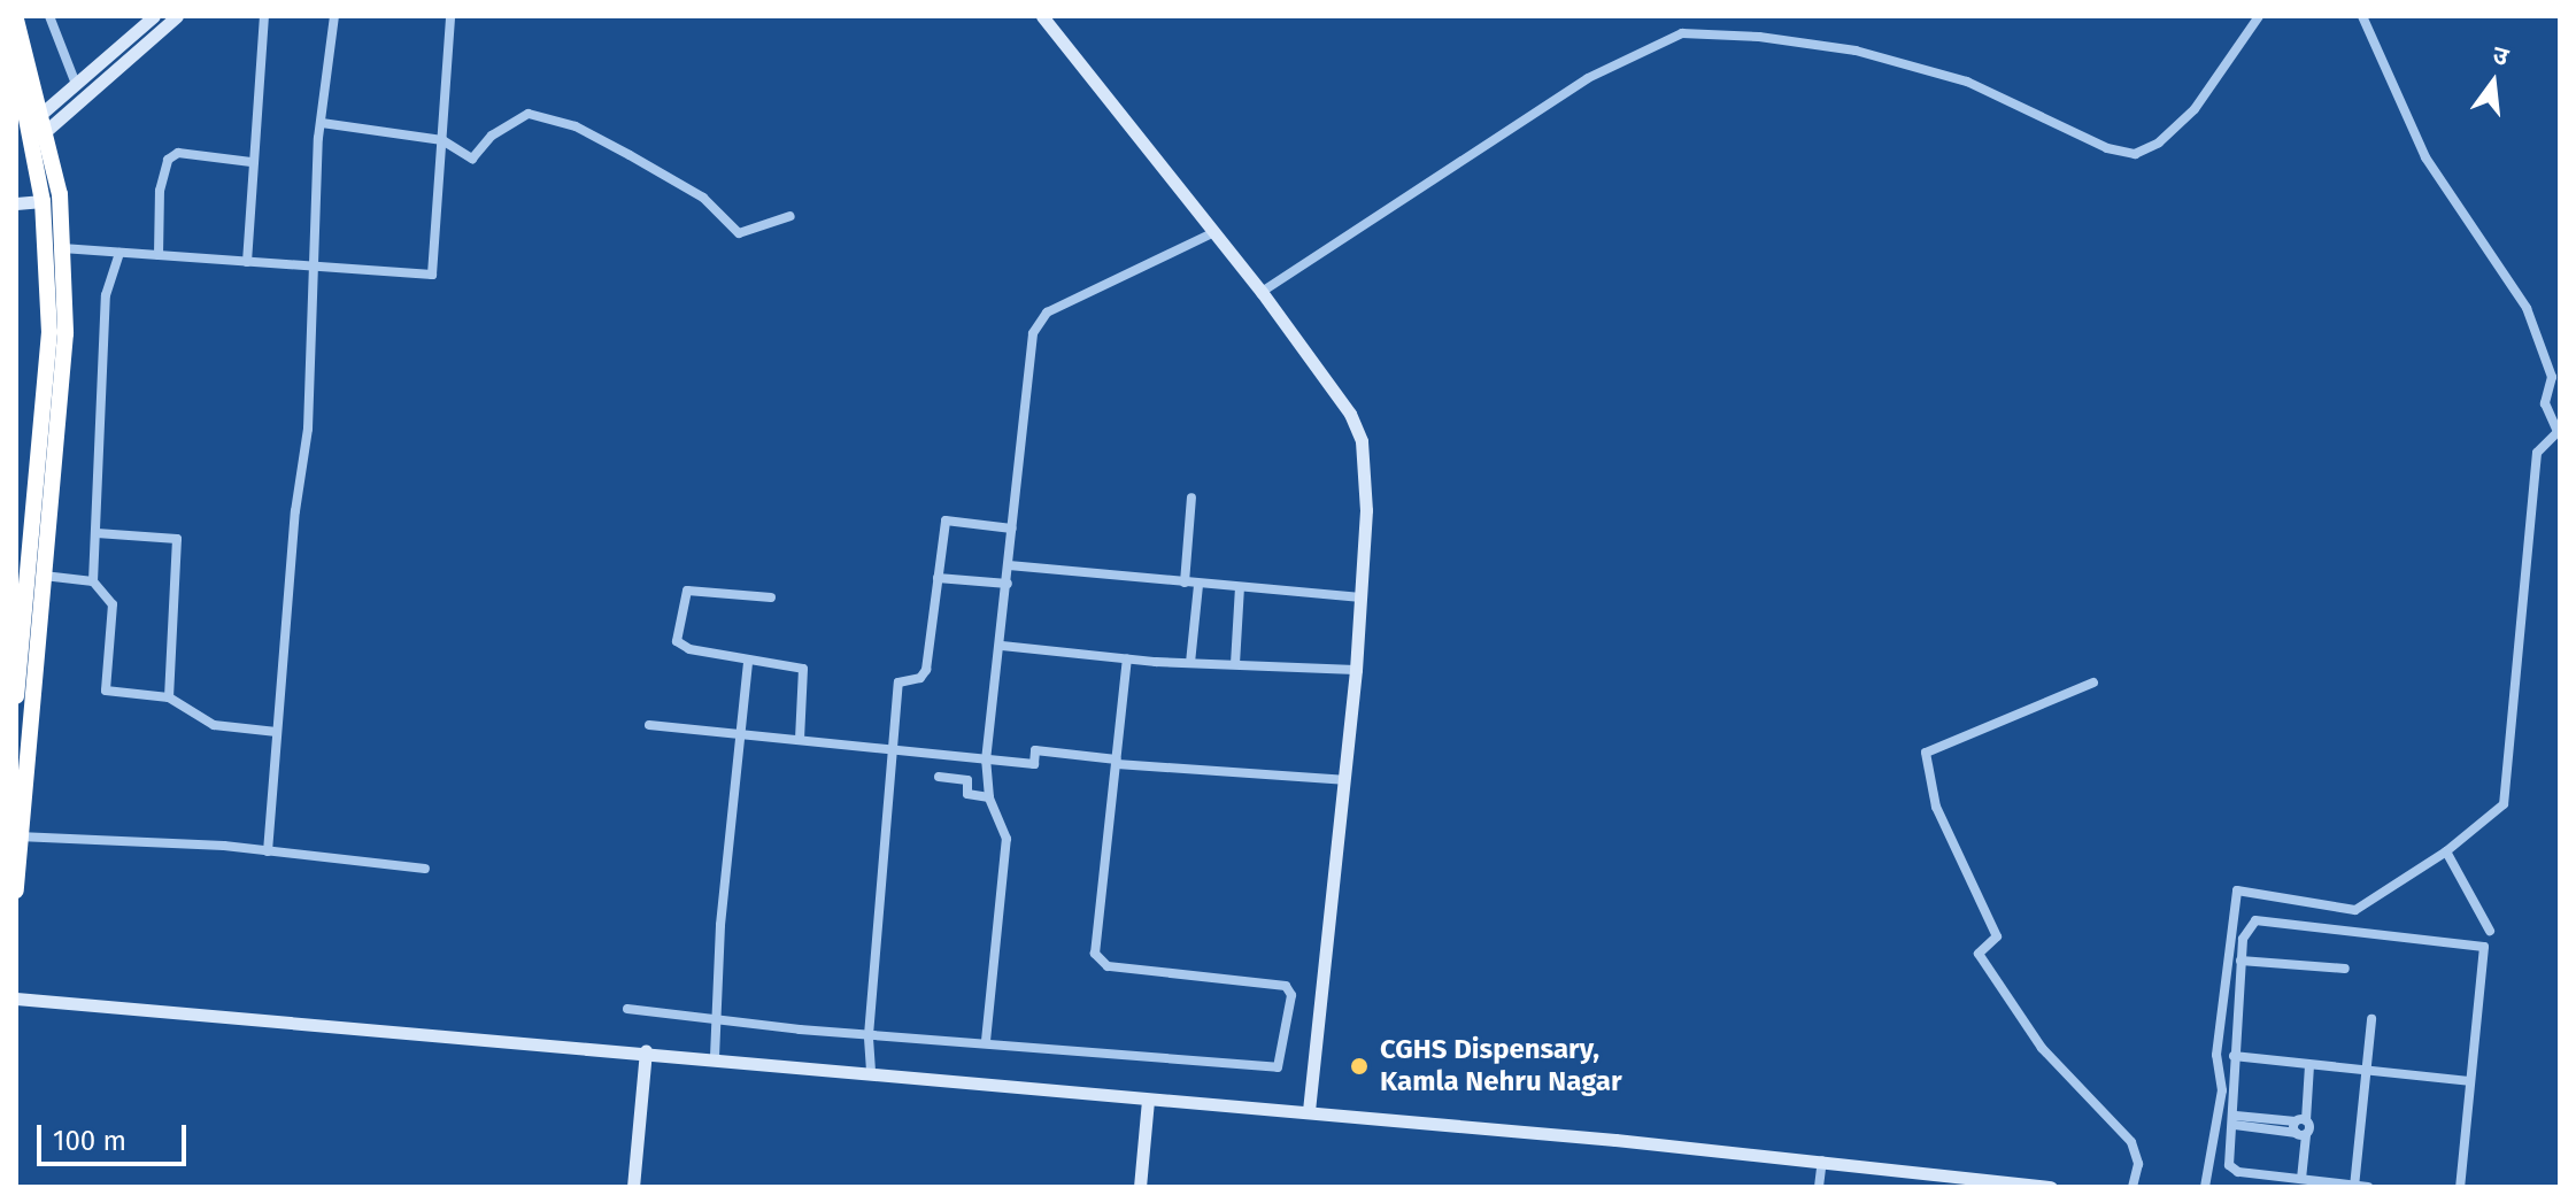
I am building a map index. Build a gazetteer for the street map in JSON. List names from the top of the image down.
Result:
{
  "places": ["CGHS Dispensary, Kamla Nehru Nagar"],
  "scale_bar": "100 m",
  "north": "top"
}
